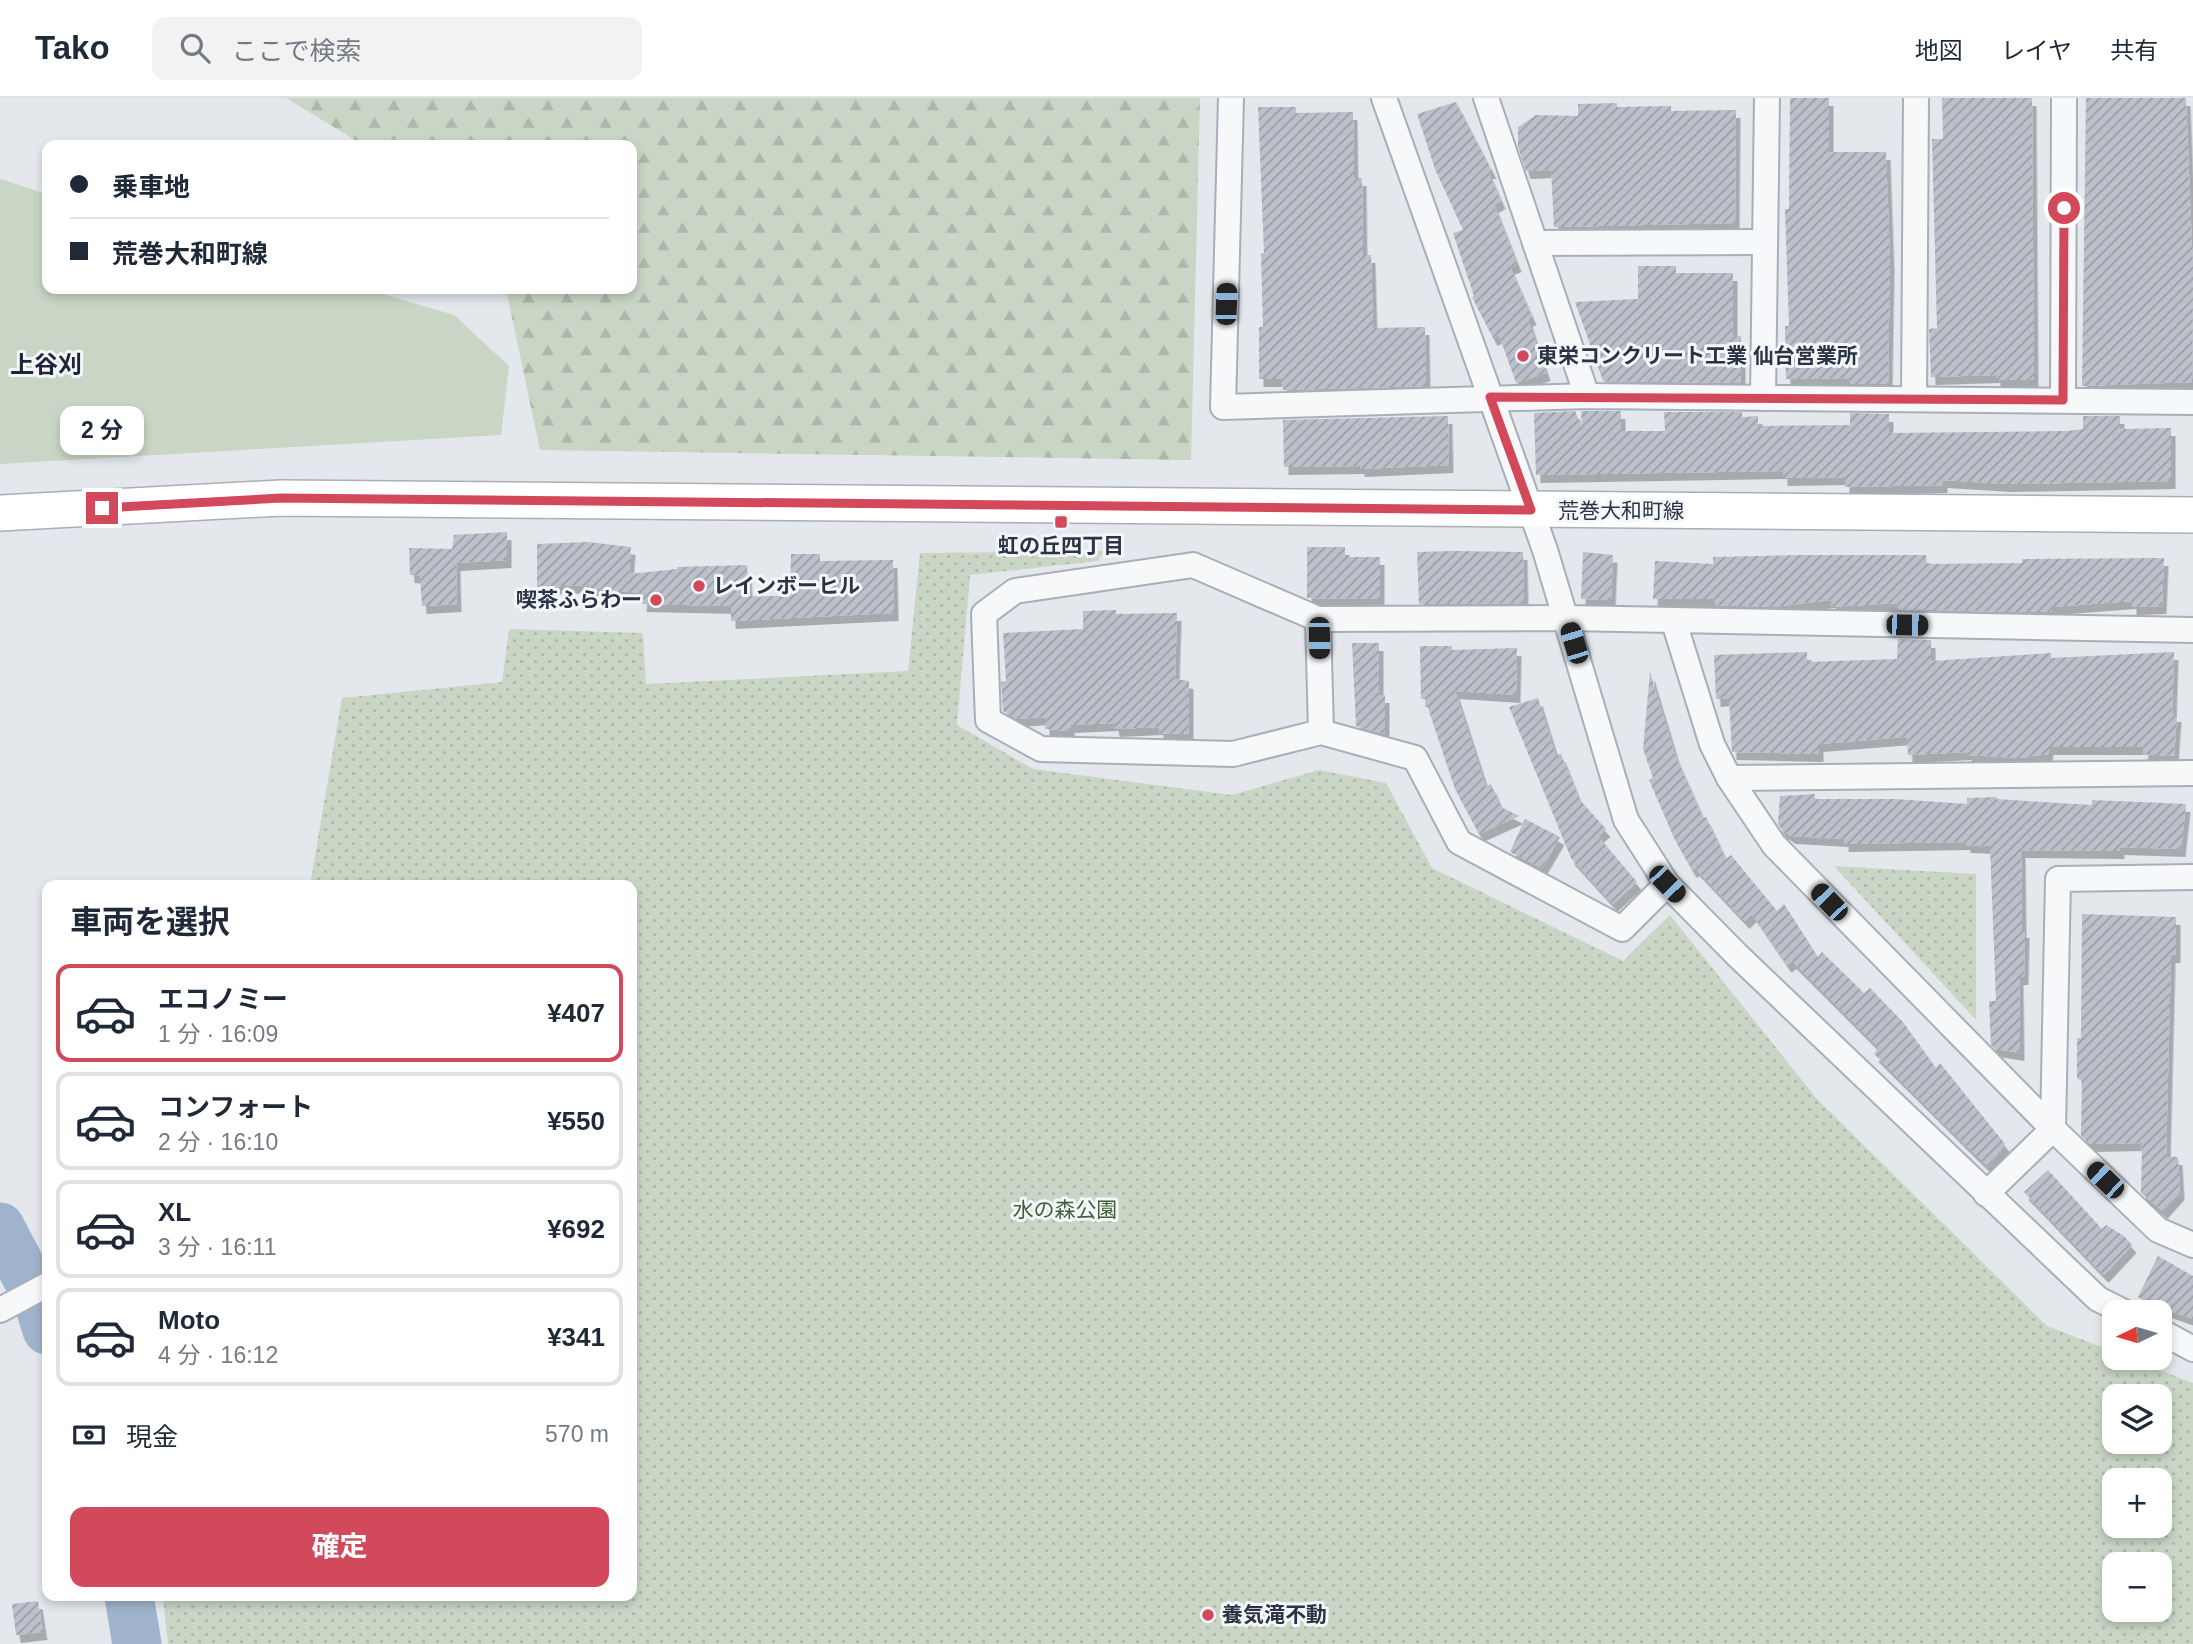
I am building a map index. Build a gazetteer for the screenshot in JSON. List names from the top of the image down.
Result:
{
  "streets": {
    "street": ["荒巻大和町線"]
  },
  "districts": ["上谷刈"],
  "parks": ["水の森公園"],
  "places": {
    "other": [
      "東栄コンクリート工業 仙台営業所",
      "レインボーヒル",
      "喫茶ふらわー",
      "養気滝不動"
    ],
    "transit": ["虹の丘四丁目"]
  },
  "north": "left",
  "page": {
    "header": "Tako",
    "search": "ここで検索",
    "nav": ["地図", "レイヤ", "共有"],
    "banner": ["乗車地", "荒巻大和町線"],
    "bubble": "2 分",
    "heading": "車両を選択",
    "list": [
      {
        "name": "エコノミー",
        "note": "1 分 · 16:09",
        "value": "¥407"
      },
      {
        "name": "コンフォート",
        "note": "2 分 · 16:10",
        "value": "¥550"
      },
      {
        "name": "XL",
        "note": "3 分 · 16:11",
        "value": "¥692"
      },
      {
        "name": "Moto",
        "note": "4 分 · 16:12",
        "value": "¥341"
      }
    ],
    "map_buttons": ["+", "−"],
    "pay": ["現金", "570 m"],
    "buttons": "確定"
  }
}
